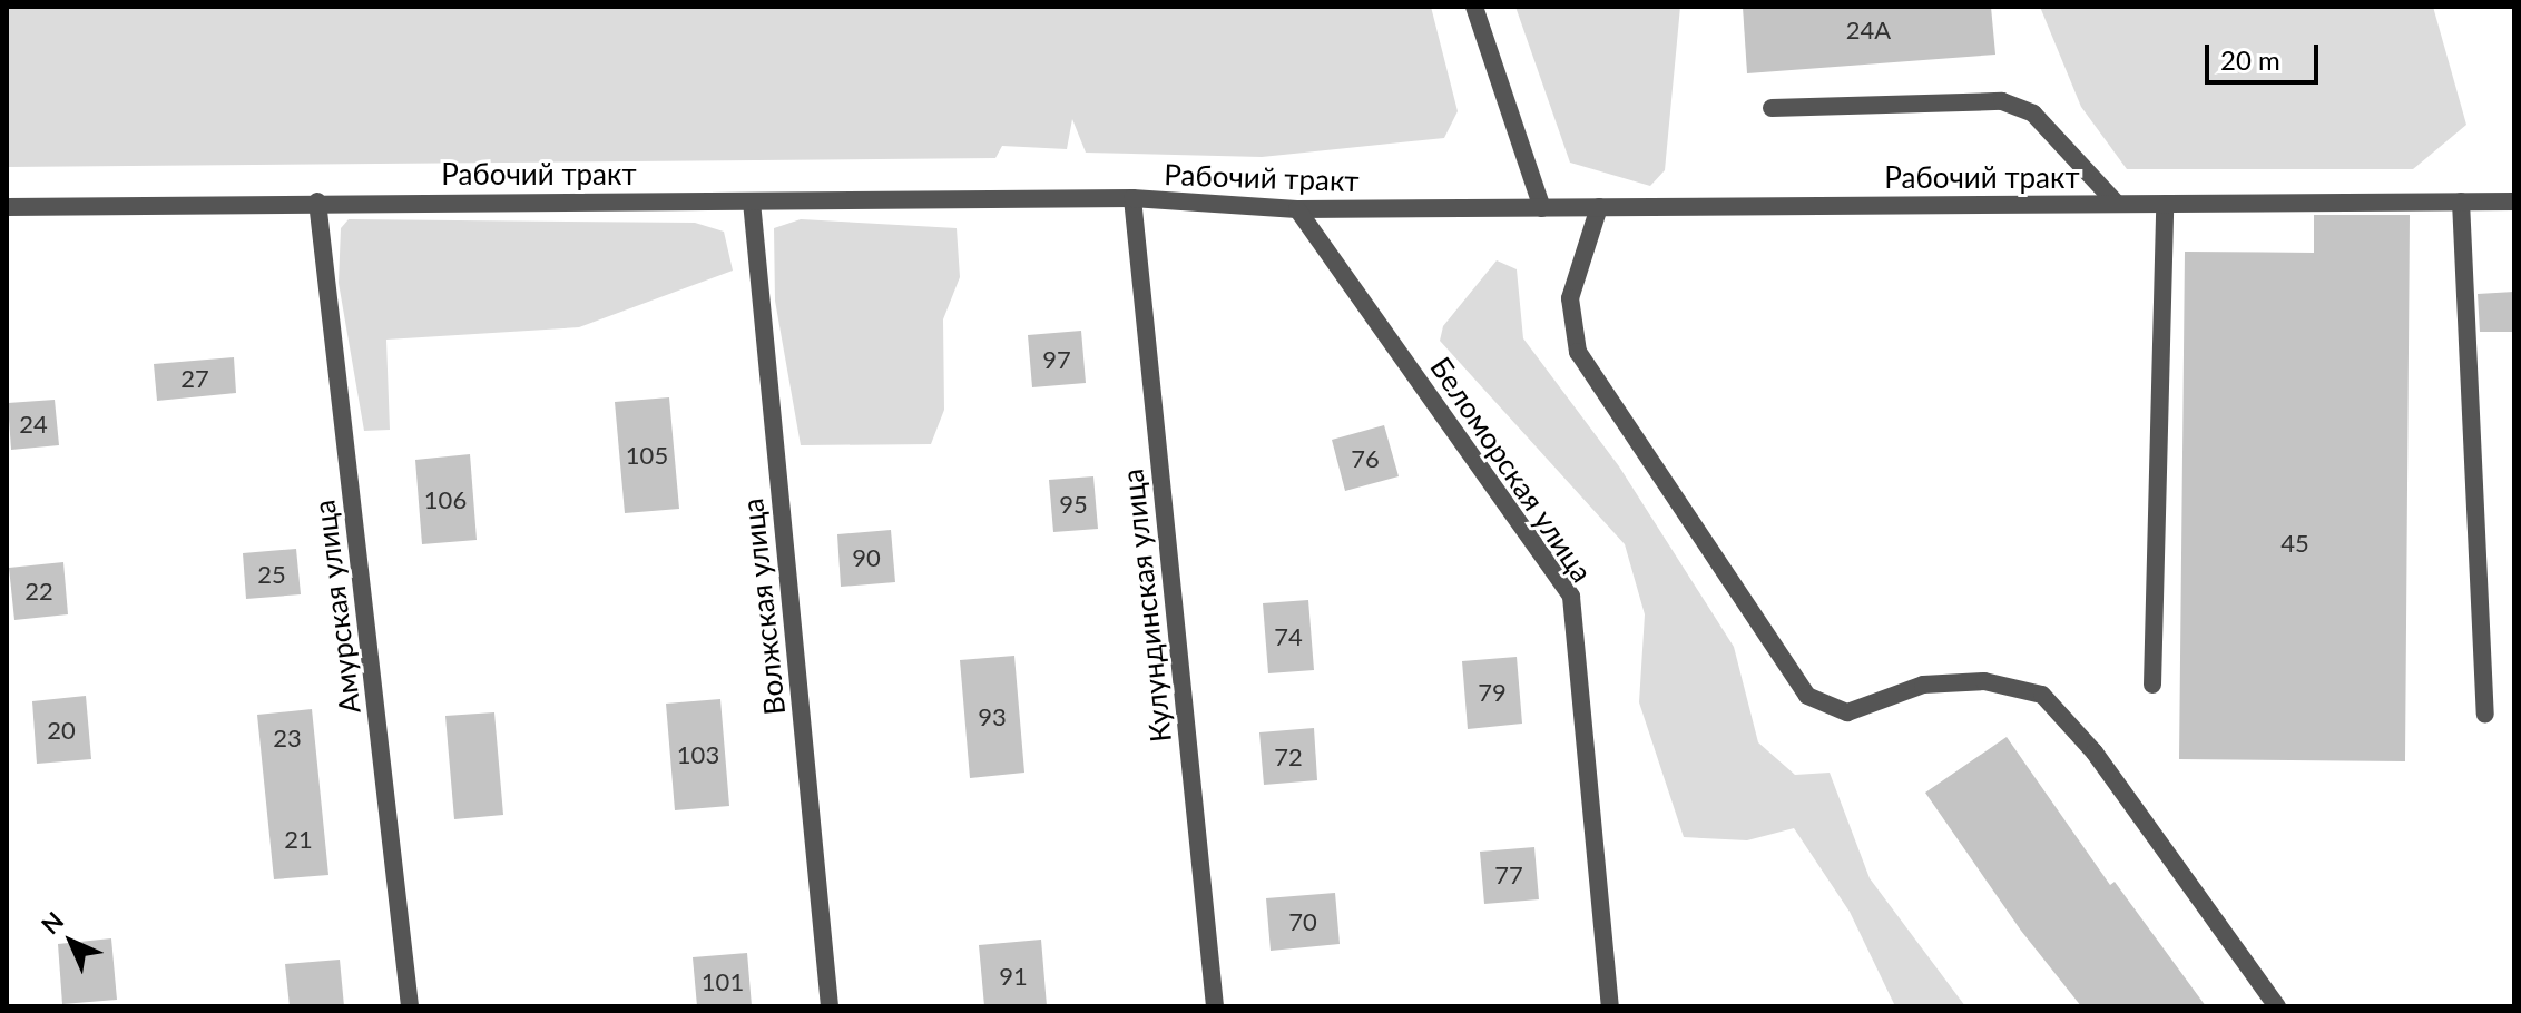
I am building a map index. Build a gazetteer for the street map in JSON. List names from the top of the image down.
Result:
{
  "streets": {
    "street": [
      "Рабочий тракт",
      "Беломорская улица",
      "Кулундинская улица",
      "Амурская улица",
      "Волжская улица"
    ]
  },
  "crossings": [
    ["Рабочий тракт", "Беломорская улица"],
    ["Рабочий тракт", "Кулундинская улица"],
    ["Рабочий тракт", "Амурская улица"],
    ["Рабочий тракт", "Волжская улица"]
  ],
  "house_numbers": [
    "24А",
    "97",
    "27",
    "24",
    "105",
    "76",
    "106",
    "95",
    "45",
    "90",
    "25",
    "22",
    "74",
    "79",
    "93",
    "20",
    "23",
    "103",
    "72",
    "21",
    "77",
    "70",
    "91",
    "101"
  ],
  "scale_bar": "20 m",
  "north": "top left"
}
